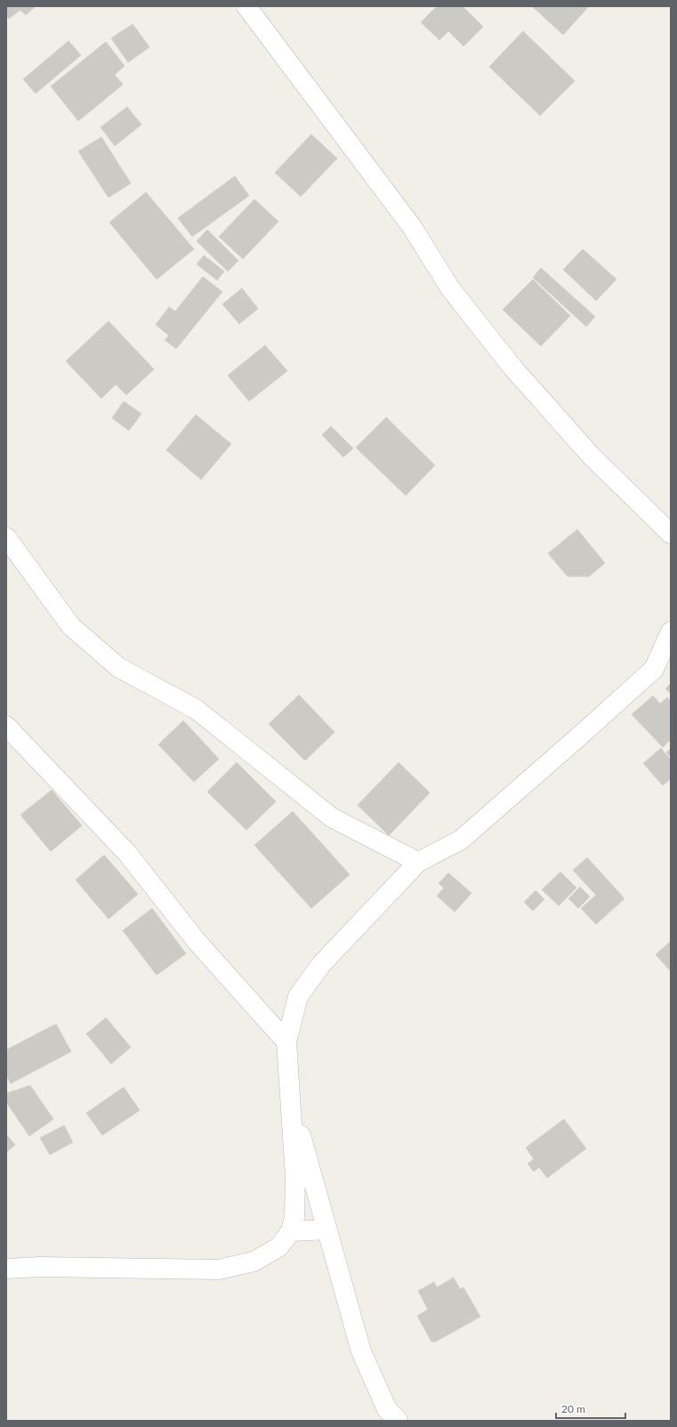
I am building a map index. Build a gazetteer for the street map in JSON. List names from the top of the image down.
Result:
{
  "scale_bar": "20 m"
}
